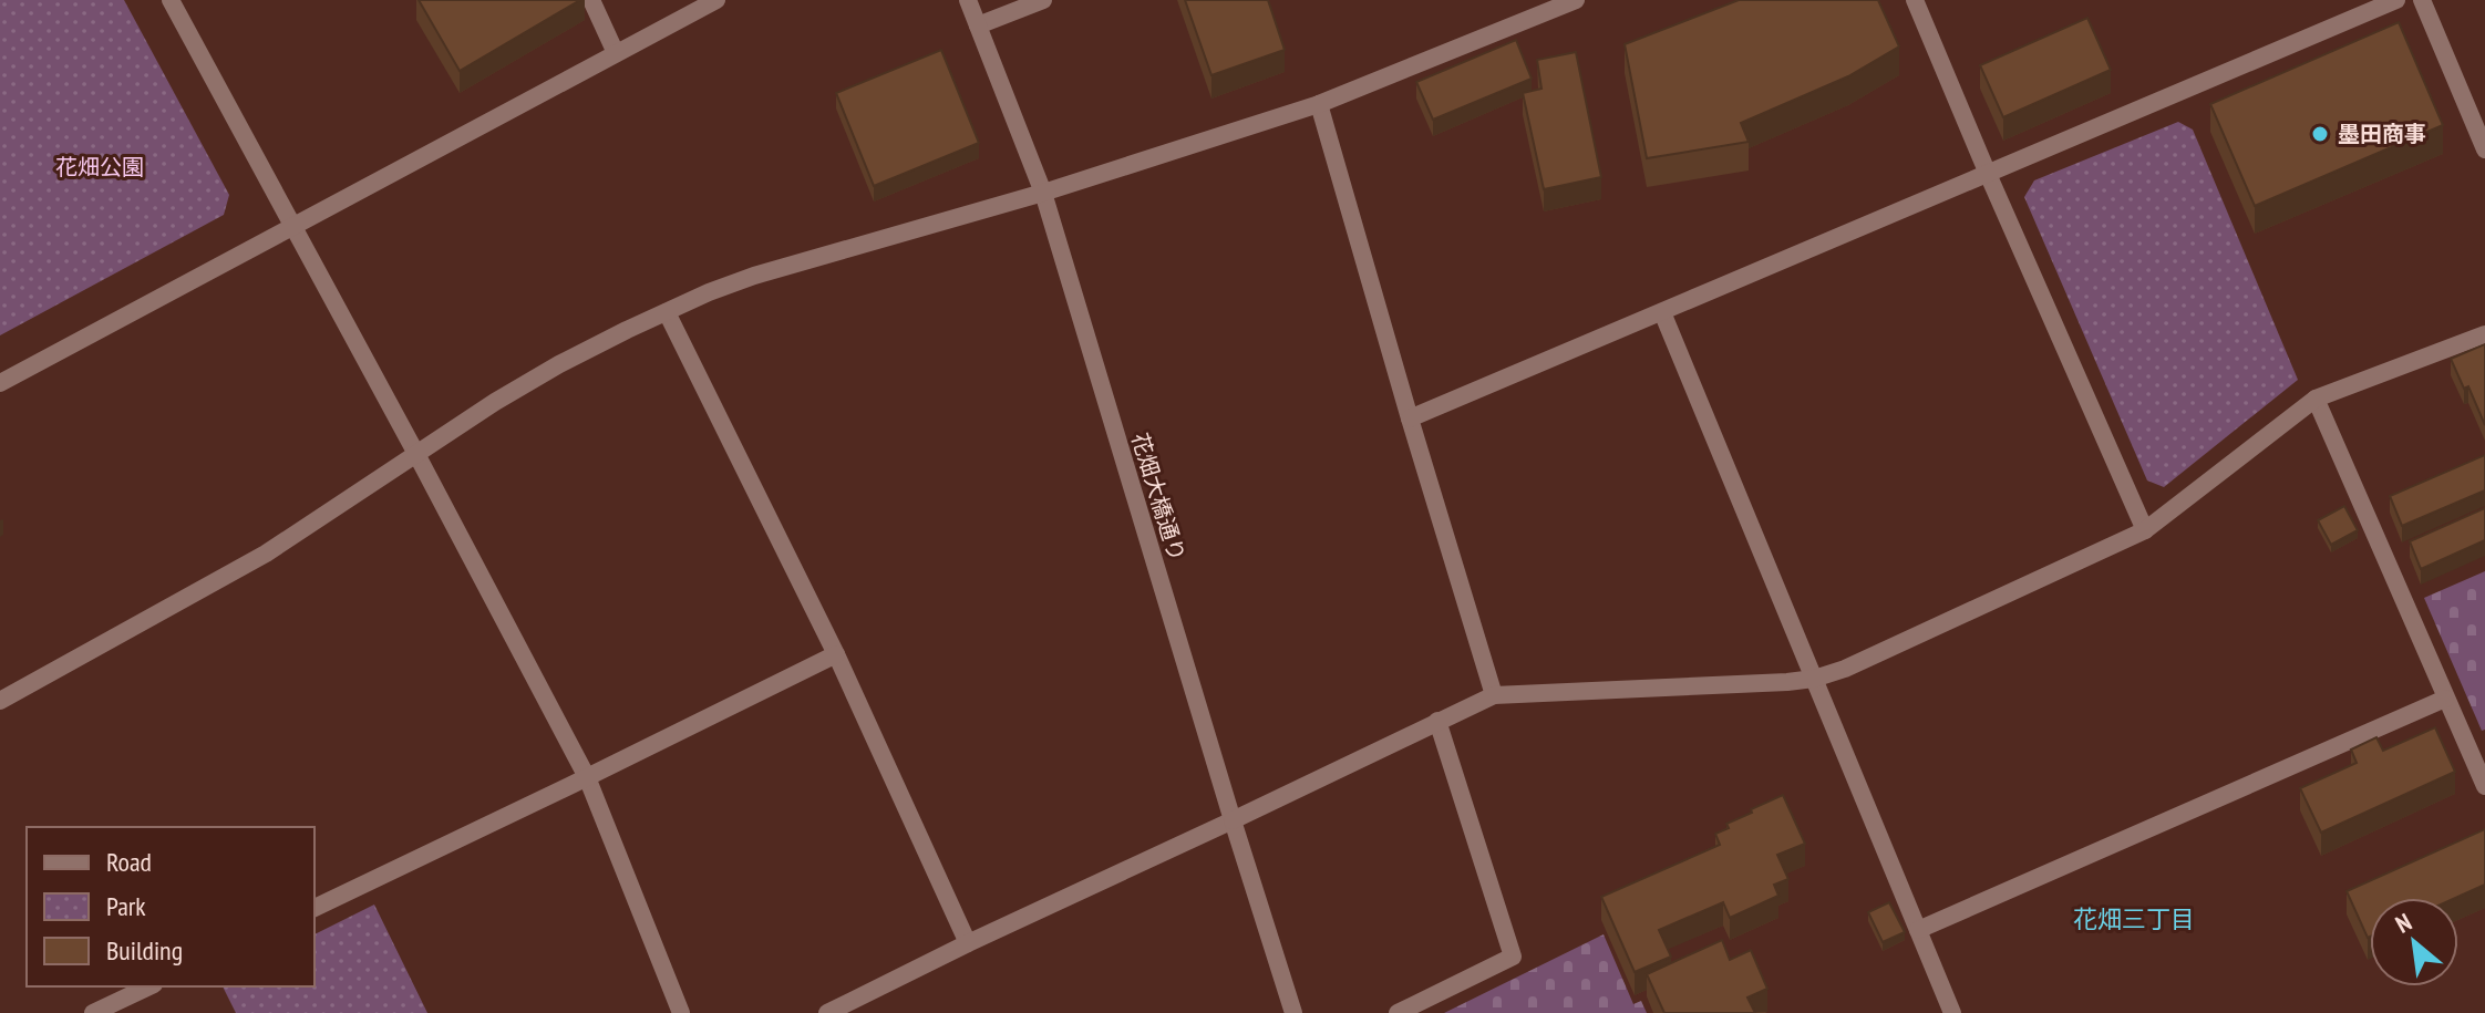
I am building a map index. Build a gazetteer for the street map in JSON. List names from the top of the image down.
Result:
{
  "streets": {
    "street": ["花畑大橋通り"]
  },
  "districts": ["花畑三丁目"],
  "parks": ["花畑公園"],
  "places": ["墨田商事"],
  "legend": ["Road", "Park", "Building"],
  "north": "top left"
}
